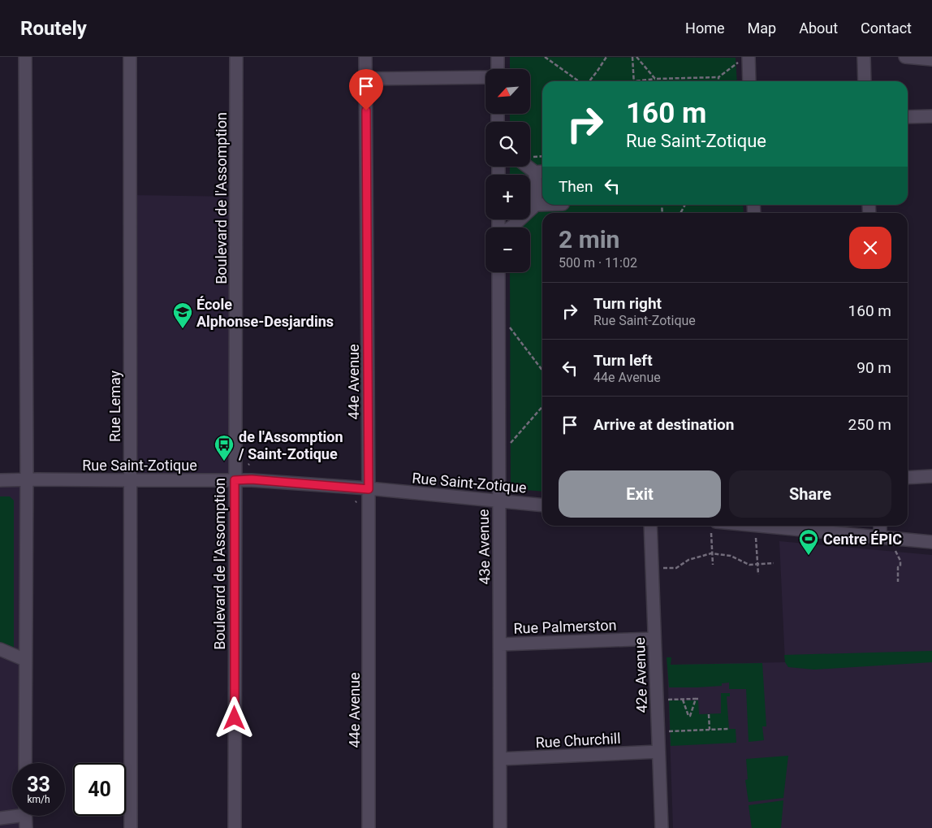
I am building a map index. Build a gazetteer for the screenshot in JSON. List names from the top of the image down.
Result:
{
  "streets": {
    "street": [
      "Boulevard de l'Assomption",
      "44e Avenue",
      "Rue Lemay",
      "Rue Saint-Zotique",
      "43e Avenue",
      "Rue Palmerston",
      "42e Avenue",
      "Rue Churchill"
    ]
  },
  "crossings": [
    ["Boulevard de l'Assomption", "Rue Saint-Zotique"],
    ["44e Avenue", "Rue Saint-Zotique"],
    ["Rue Lemay", "Rue Saint-Zotique"],
    ["Rue Saint-Zotique", "43e Avenue"],
    ["43e Avenue", "Rue Palmerston"],
    ["43e Avenue", "Rue Churchill"],
    ["Rue Palmerston", "42e Avenue"],
    ["42e Avenue", "Rue Churchill"]
  ],
  "places": {
    "school or university": ["École Alphonse-Desjardins"],
    "bus stop": ["de l'Assomption / Saint-Zotique"],
    "sports": ["Centre ÉPIC"]
  },
  "north": "bottom left",
  "page": {
    "header": "Routely",
    "nav": [
      "Home",
      "Map",
      "About",
      "Contact"
    ],
    "map_buttons": ["+", "−"],
    "turn": ["160 m", "Rue Saint-Zotique"],
    "then": "Then",
    "heading": ["2 min", "500 m · 11:02"],
    "list": [
      {
        "name": "Turn right",
        "note": "Rue Saint-Zotique",
        "value": "160 m"
      },
      {
        "name": "Turn left",
        "note": "44e Avenue",
        "value": "90 m"
      },
      {
        "name": "Arrive at destination",
        "value": "250 m"
      }
    ],
    "buttons": ["Exit", "Share"],
    "speed": "33 km/h",
    "limit": "40"
  }
}
